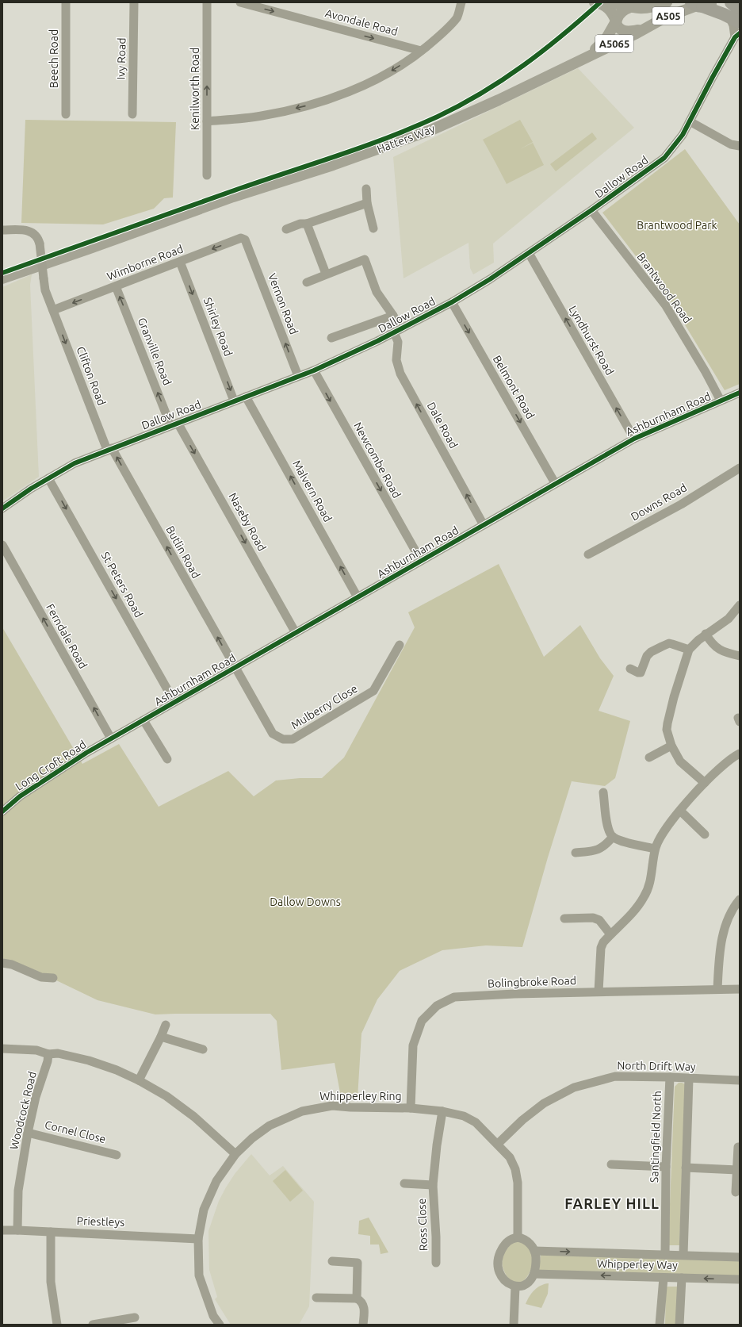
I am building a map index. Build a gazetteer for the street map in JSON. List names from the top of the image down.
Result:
{
  "streets": {
    "highway": ["A505"],
    "main road": ["A5065", "Hatters Way"],
    "street": [
      "Avondale Road",
      "Beech Road",
      "Ivy Road",
      "Kenilworth Road",
      "Dallow Road",
      "Wimborne Road",
      "Brantwood Road",
      "Vernon Road",
      "Shirley Road",
      "Lyndhurst Road",
      "Granville Road",
      "Clifton Road",
      "Belmont Road",
      "Ashburnham Road",
      "Dale Road",
      "Newcombe Road",
      "Malvern Road",
      "Downs Road",
      "Naseby Road",
      "Butlin Road",
      "St Peters Road",
      "Ferndale Road",
      "Mulberry Close",
      "Long Croft Road",
      "Bolingbroke Road",
      "North Drift Way",
      "Whipperley Ring",
      "Woodcock Road",
      "Cornel Close",
      "Santingfield North",
      "Priestleys",
      "Ross Close",
      "Whipperley Way"
    ]
  },
  "crossings": [
    ["A505", "Hatters Way"],
    ["A505", "Dallow Road"],
    ["Dallow Road", "Brantwood Road"],
    ["Dallow Road", "Vernon Road"],
    ["Dallow Road", "Shirley Road"],
    ["Dallow Road", "Lyndhurst Road"],
    ["Dallow Road", "Granville Road"],
    ["Dallow Road", "Clifton Road"],
    ["Dallow Road", "Belmont Road"],
    ["Dallow Road", "Dale Road"],
    ["Dallow Road", "Newcombe Road"],
    ["Dallow Road", "Malvern Road"],
    ["Dallow Road", "Naseby Road"],
    ["Dallow Road", "Butlin Road"],
    ["Dallow Road", "St Peters Road"],
    ["Wimborne Road", "Vernon Road"],
    ["Wimborne Road", "Shirley Road"],
    ["Wimborne Road", "Granville Road"],
    ["Wimborne Road", "Clifton Road"],
    ["Brantwood Road", "Ashburnham Road"],
    ["Lyndhurst Road", "Ashburnham Road"],
    ["Granville Road", "Naseby Road"],
    ["Clifton Road", "Butlin Road"],
    ["Belmont Road", "Ashburnham Road"],
    ["Ashburnham Road", "Dale Road"],
    ["Ashburnham Road", "Newcombe Road"],
    ["Ashburnham Road", "Malvern Road"],
    ["Ashburnham Road", "Naseby Road"],
    ["Ashburnham Road", "Butlin Road"],
    ["Ashburnham Road", "St Peters Road"],
    ["Ashburnham Road", "Ferndale Road"],
    ["Ashburnham Road", "Mulberry Close"],
    ["Ashburnham Road", "Long Croft Road"],
    ["Butlin Road", "Mulberry Close"],
    ["Ferndale Road", "Long Croft Road"],
    ["Bolingbroke Road", "Whipperley Ring"],
    ["North Drift Way", "Whipperley Ring"],
    ["North Drift Way", "Santingfield North"],
    ["Whipperley Ring", "Priestleys"],
    ["Whipperley Ring", "Ross Close"],
    ["Whipperley Ring", "Whipperley Way"],
    ["Woodcock Road", "Cornel Close"],
    ["Woodcock Road", "Priestleys"],
    ["Santingfield North", "Whipperley Way"]
  ],
  "one_way": [
    "Avondale Road",
    "Kenilworth Road",
    "Wimborne Road",
    "Shirley Road",
    "Lyndhurst Road",
    "Granville Road",
    "Clifton Road",
    "Belmont Road",
    "Dale Road",
    "Newcombe Road",
    "Malvern Road",
    "Naseby Road",
    "Butlin Road",
    "St Peters Road",
    "Ferndale Road"
  ],
  "districts": ["FARLEY HILL"],
  "parks": ["Brantwood Park", "Dallow Downs"]
}
